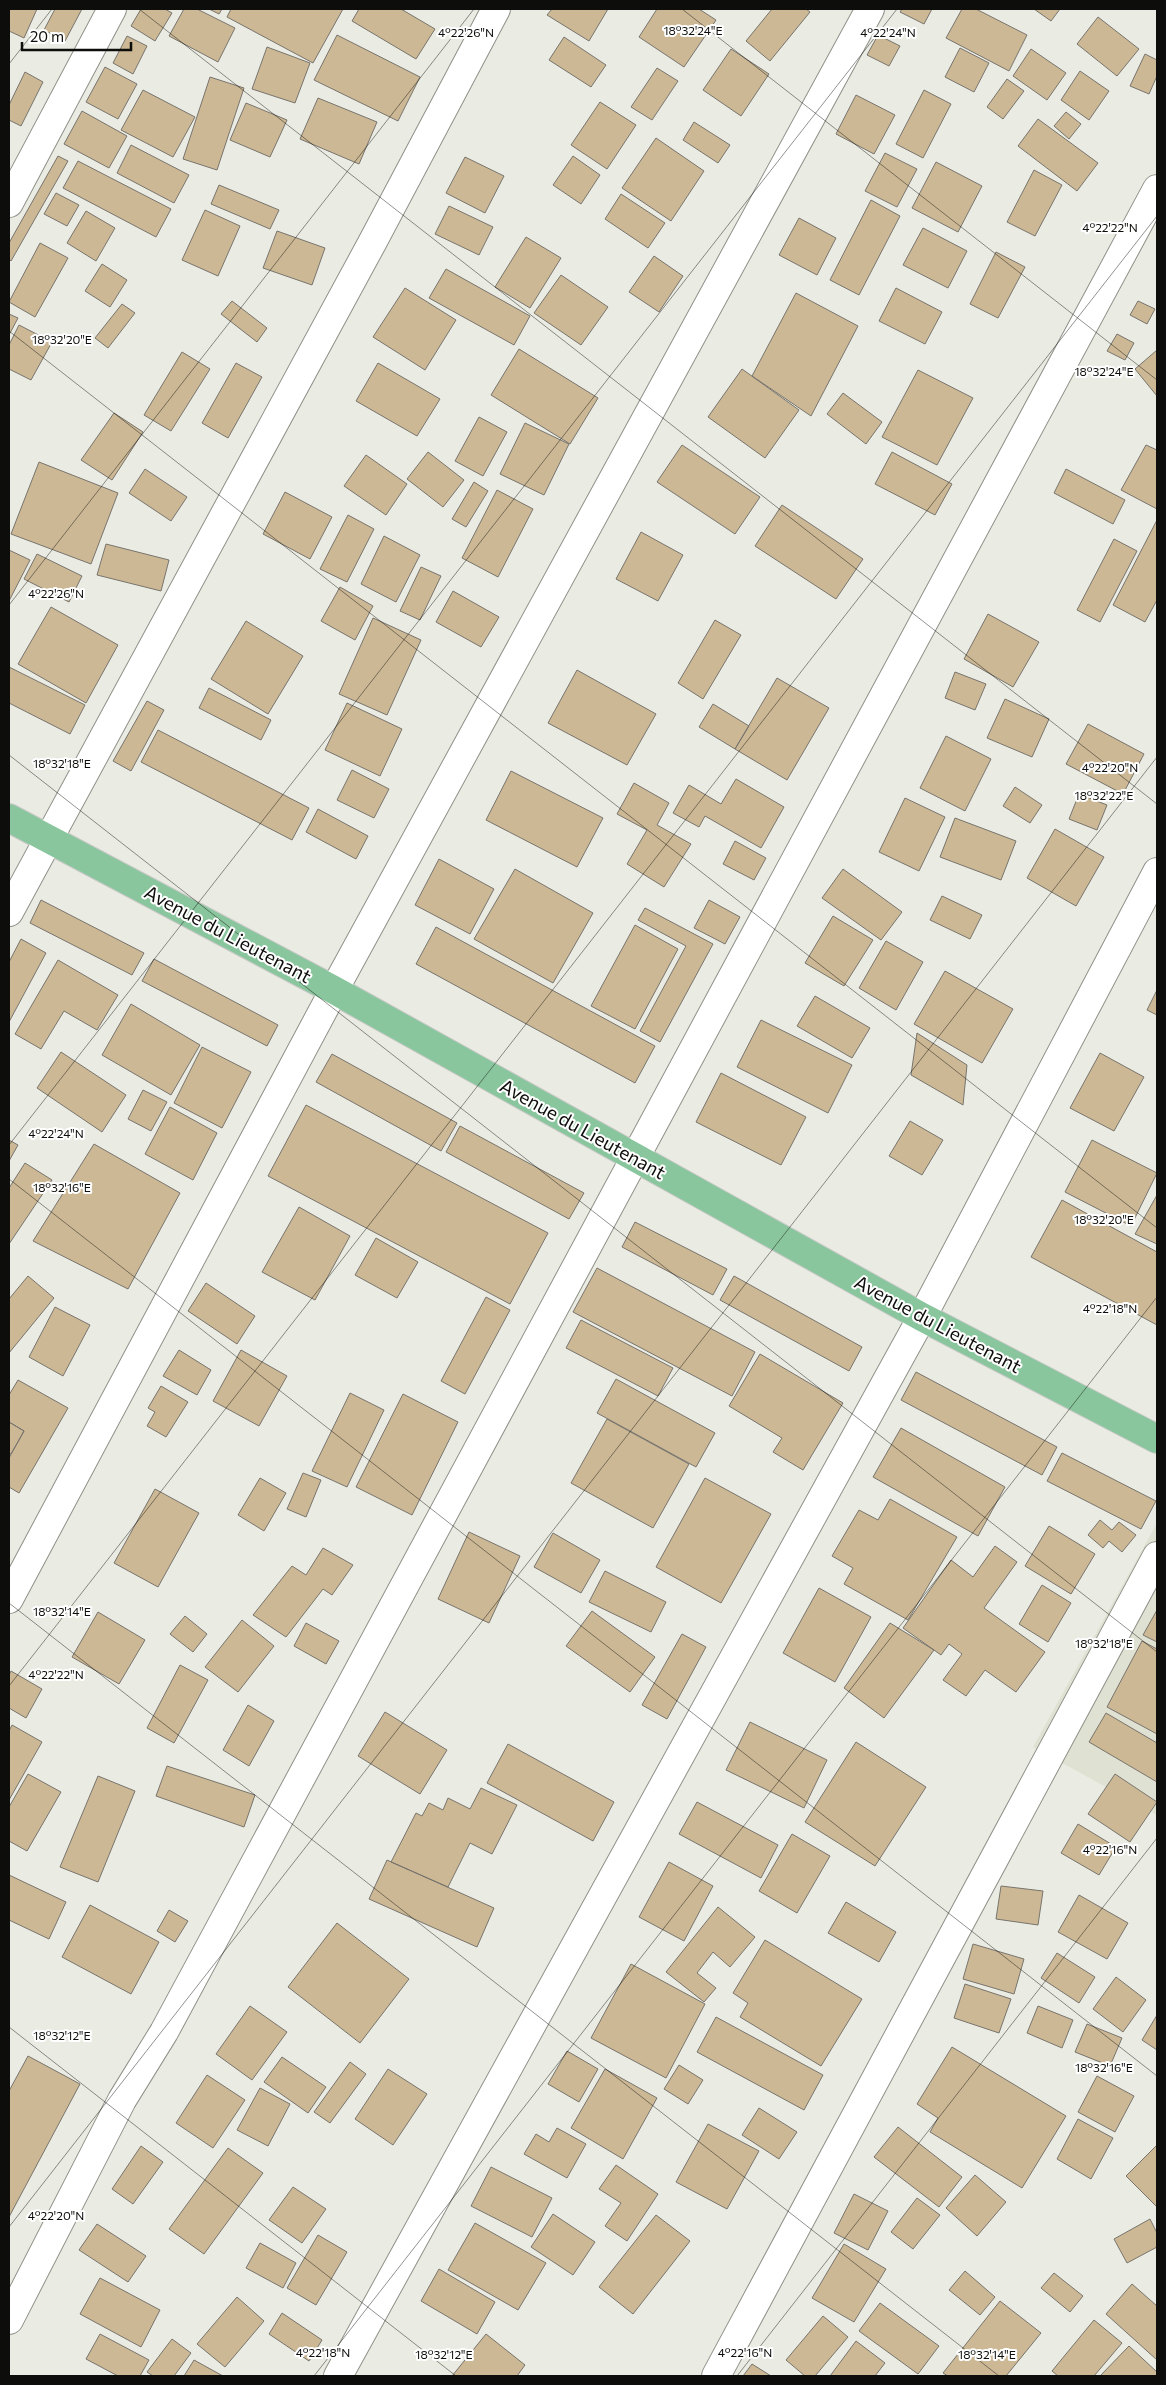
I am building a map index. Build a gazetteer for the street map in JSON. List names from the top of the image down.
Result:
{
  "streets": {
    "main road": ["Avenue du Lieutenant"]
  },
  "scale_bar": "20 m",
  "coordinates": [
    "18°32'24\"E",
    "4°22'26\"N",
    "4°22'24\"N",
    "4°22'22\"N",
    "18°32'20\"E",
    "18°32'18\"E",
    "4°22'20\"N",
    "18°32'22\"E",
    "18°32'16\"E",
    "4°22'18\"N",
    "18°32'14\"E",
    "4°22'16\"N",
    "18°32'12\"E"
  ]
}
